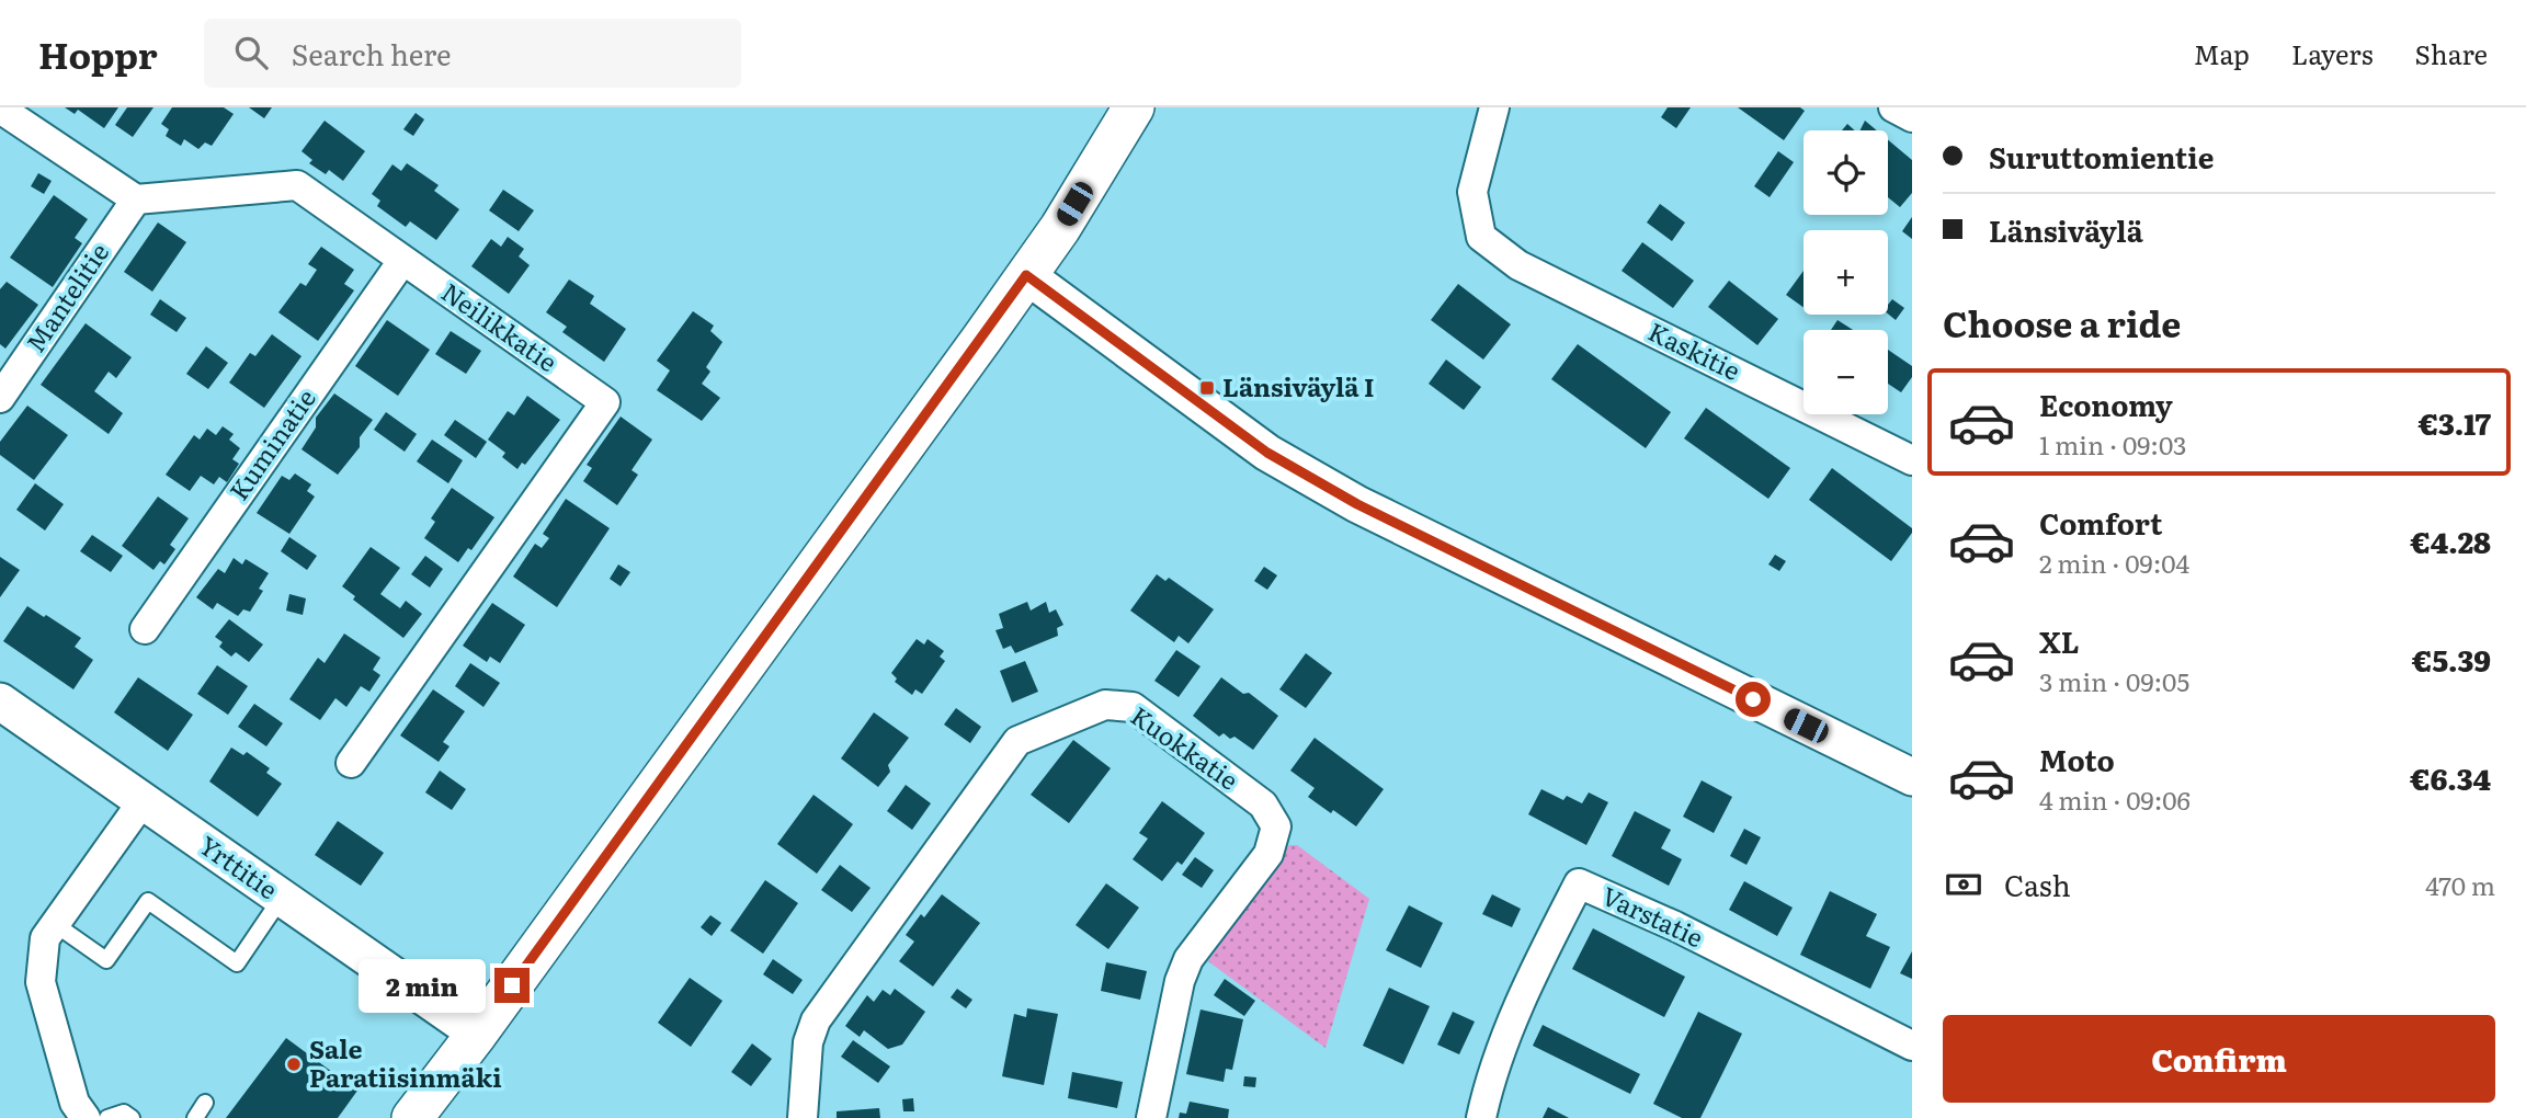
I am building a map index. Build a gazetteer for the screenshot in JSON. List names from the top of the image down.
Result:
{
  "streets": {
    "street": [
      "Mantelitie",
      "Neilikkatie",
      "Kaskitie",
      "Kuminatie",
      "Kuokkatie",
      "Yrttitie",
      "Varstatie"
    ]
  },
  "crossings": [
    ["Mantelitie", "Neilikkatie"],
    ["Neilikkatie", "Kuminatie"]
  ],
  "places": {
    "transit": ["Länsiväylä I"],
    "other": ["Sale Paratiisinmäki"]
  },
  "page": {
    "header": "Hoppr",
    "search": "Search here",
    "nav": ["Map", "Layers", "Share"],
    "banner": ["Suruttomientie", "Länsiväylä"],
    "map_buttons": ["+", "−"],
    "heading": "Choose a ride",
    "list": [
      {
        "name": "Economy",
        "note": "1 min · 09:03",
        "value": "€3.17"
      },
      {
        "name": "Comfort",
        "note": "2 min · 09:04",
        "value": "€4.28"
      },
      {
        "name": "XL",
        "note": "3 min · 09:05",
        "value": "€5.39"
      },
      {
        "name": "Moto",
        "note": "4 min · 09:06",
        "value": "€6.34"
      }
    ],
    "pay": ["Cash", "470 m"],
    "bubble": "2 min",
    "buttons": "Confirm"
  }
}
